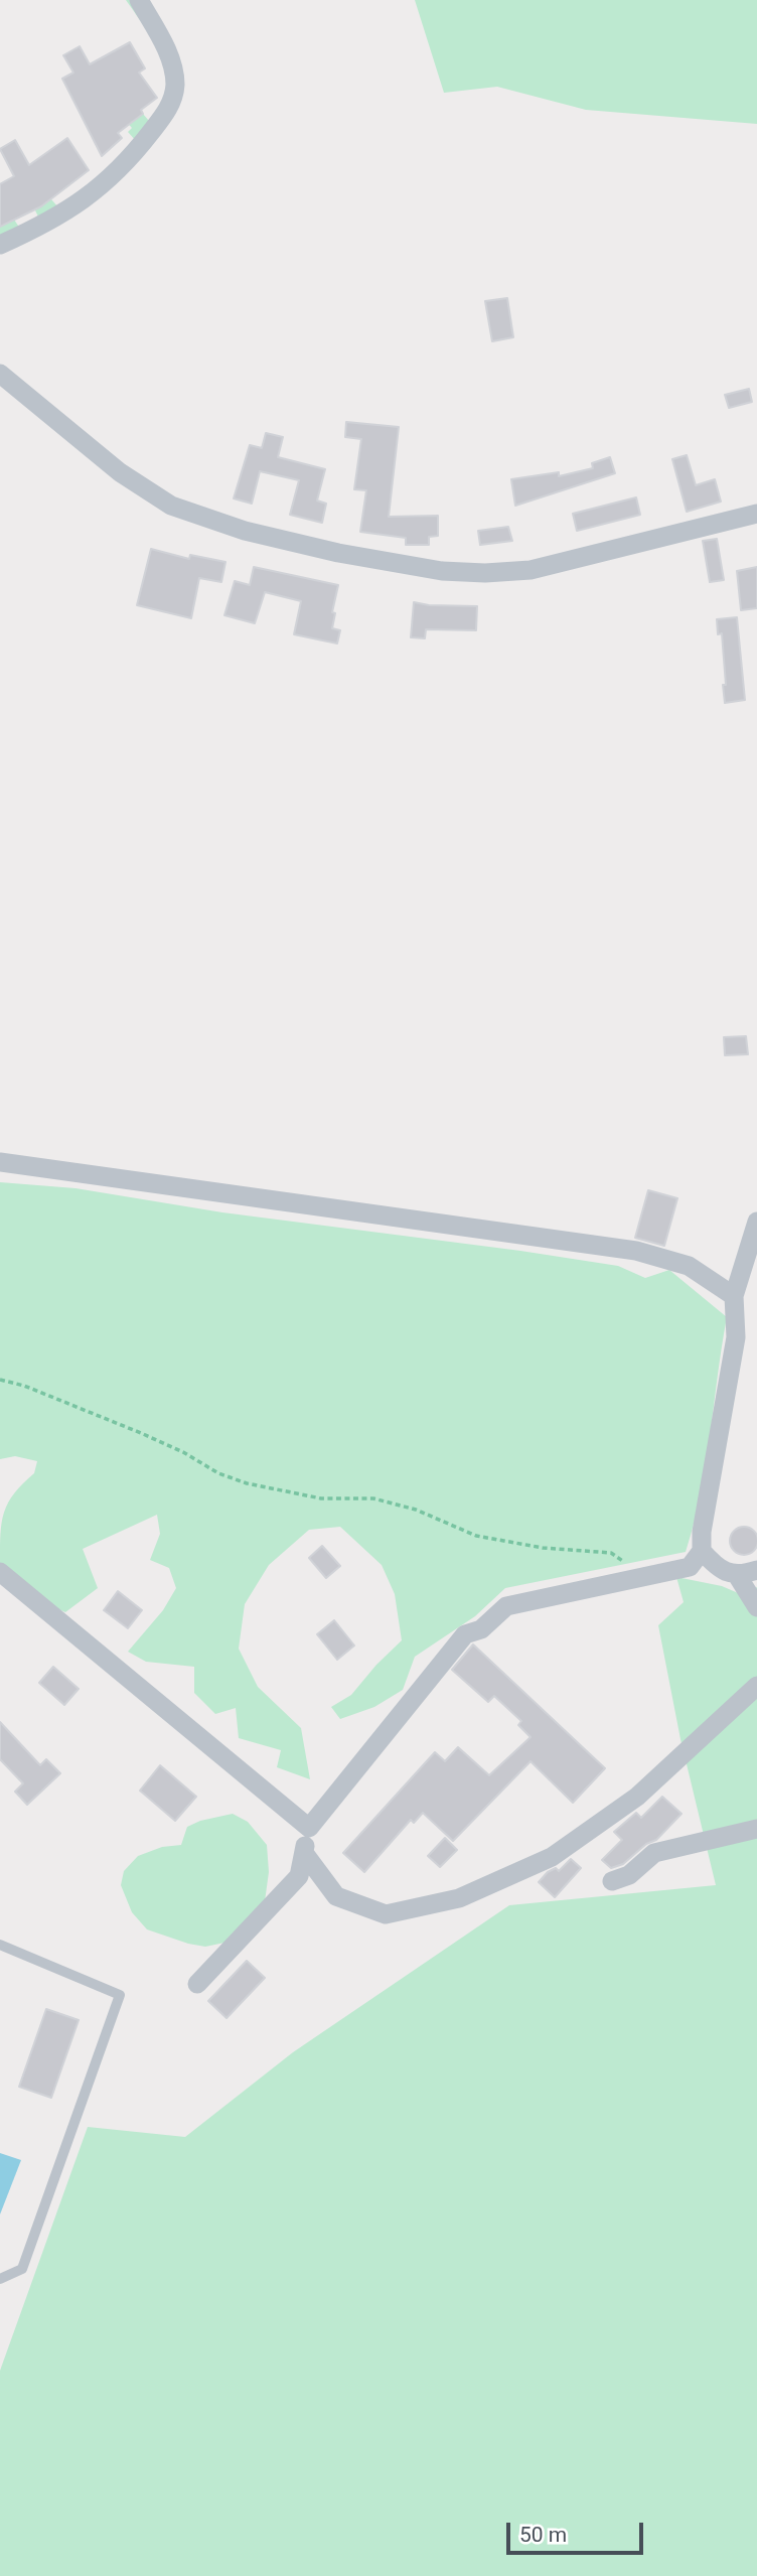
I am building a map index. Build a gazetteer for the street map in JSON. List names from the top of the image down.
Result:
{
  "scale_bar": "50 m"
}
